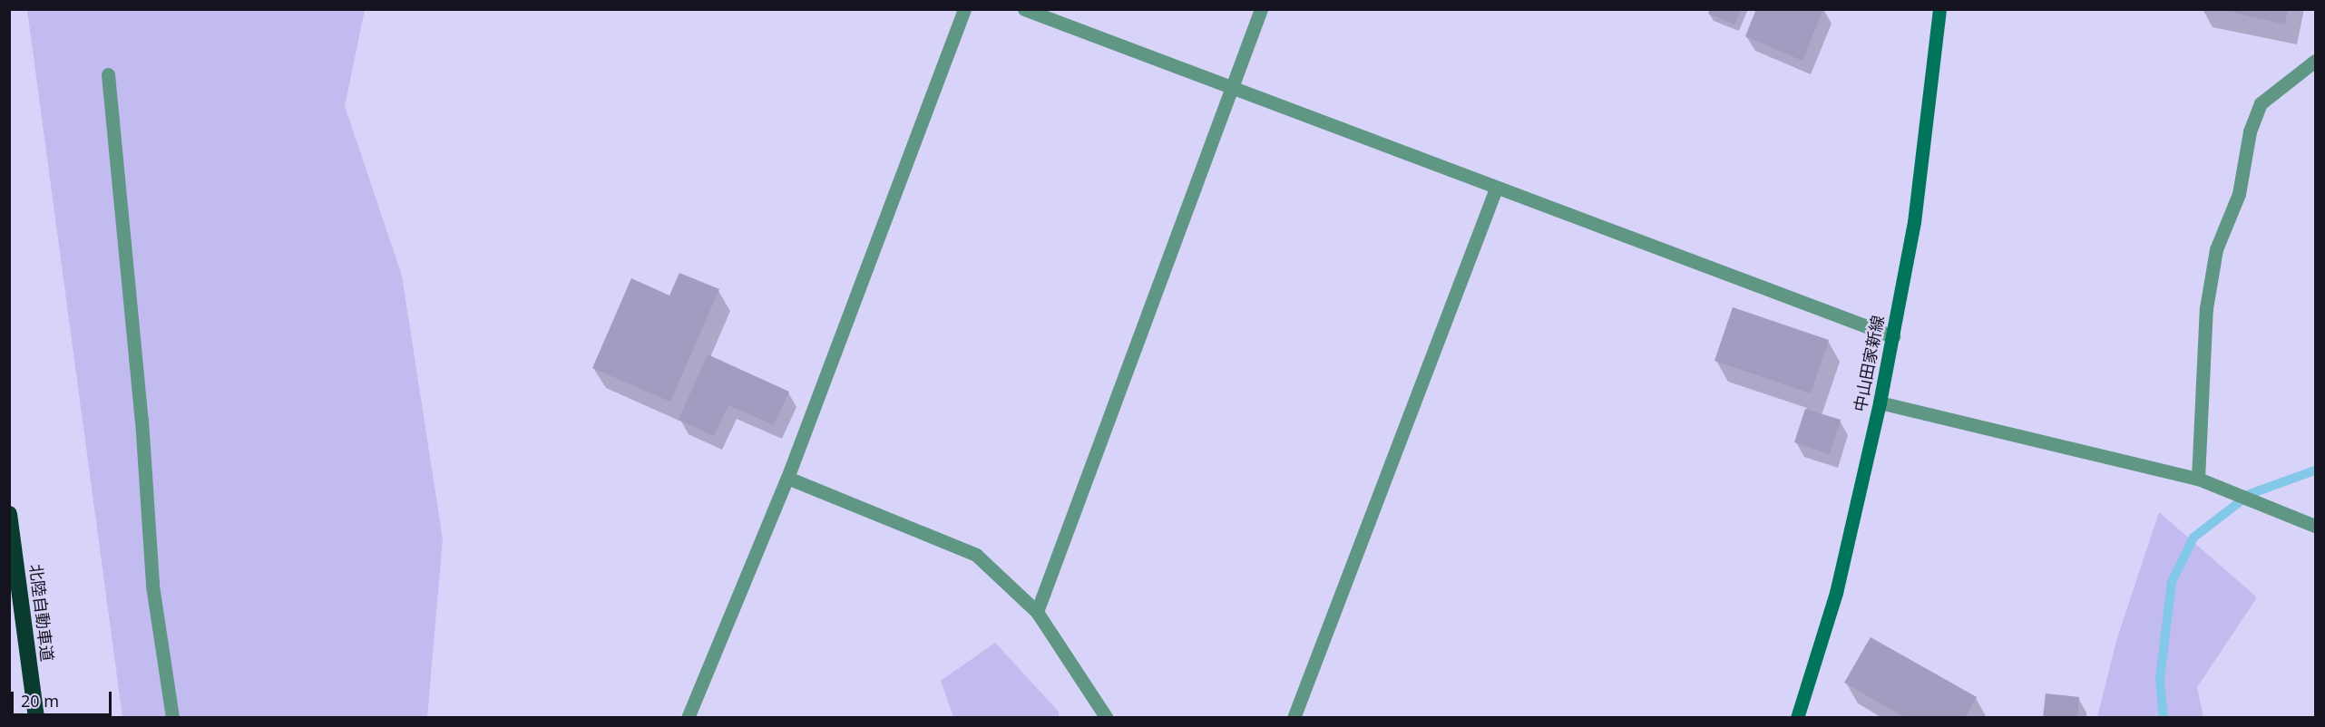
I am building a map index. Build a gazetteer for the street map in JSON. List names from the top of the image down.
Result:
{
  "streets": {
    "highway": ["北陸自動車道"],
    "main road": ["中山田家新線"]
  },
  "scale_bar": "20 m"
}
